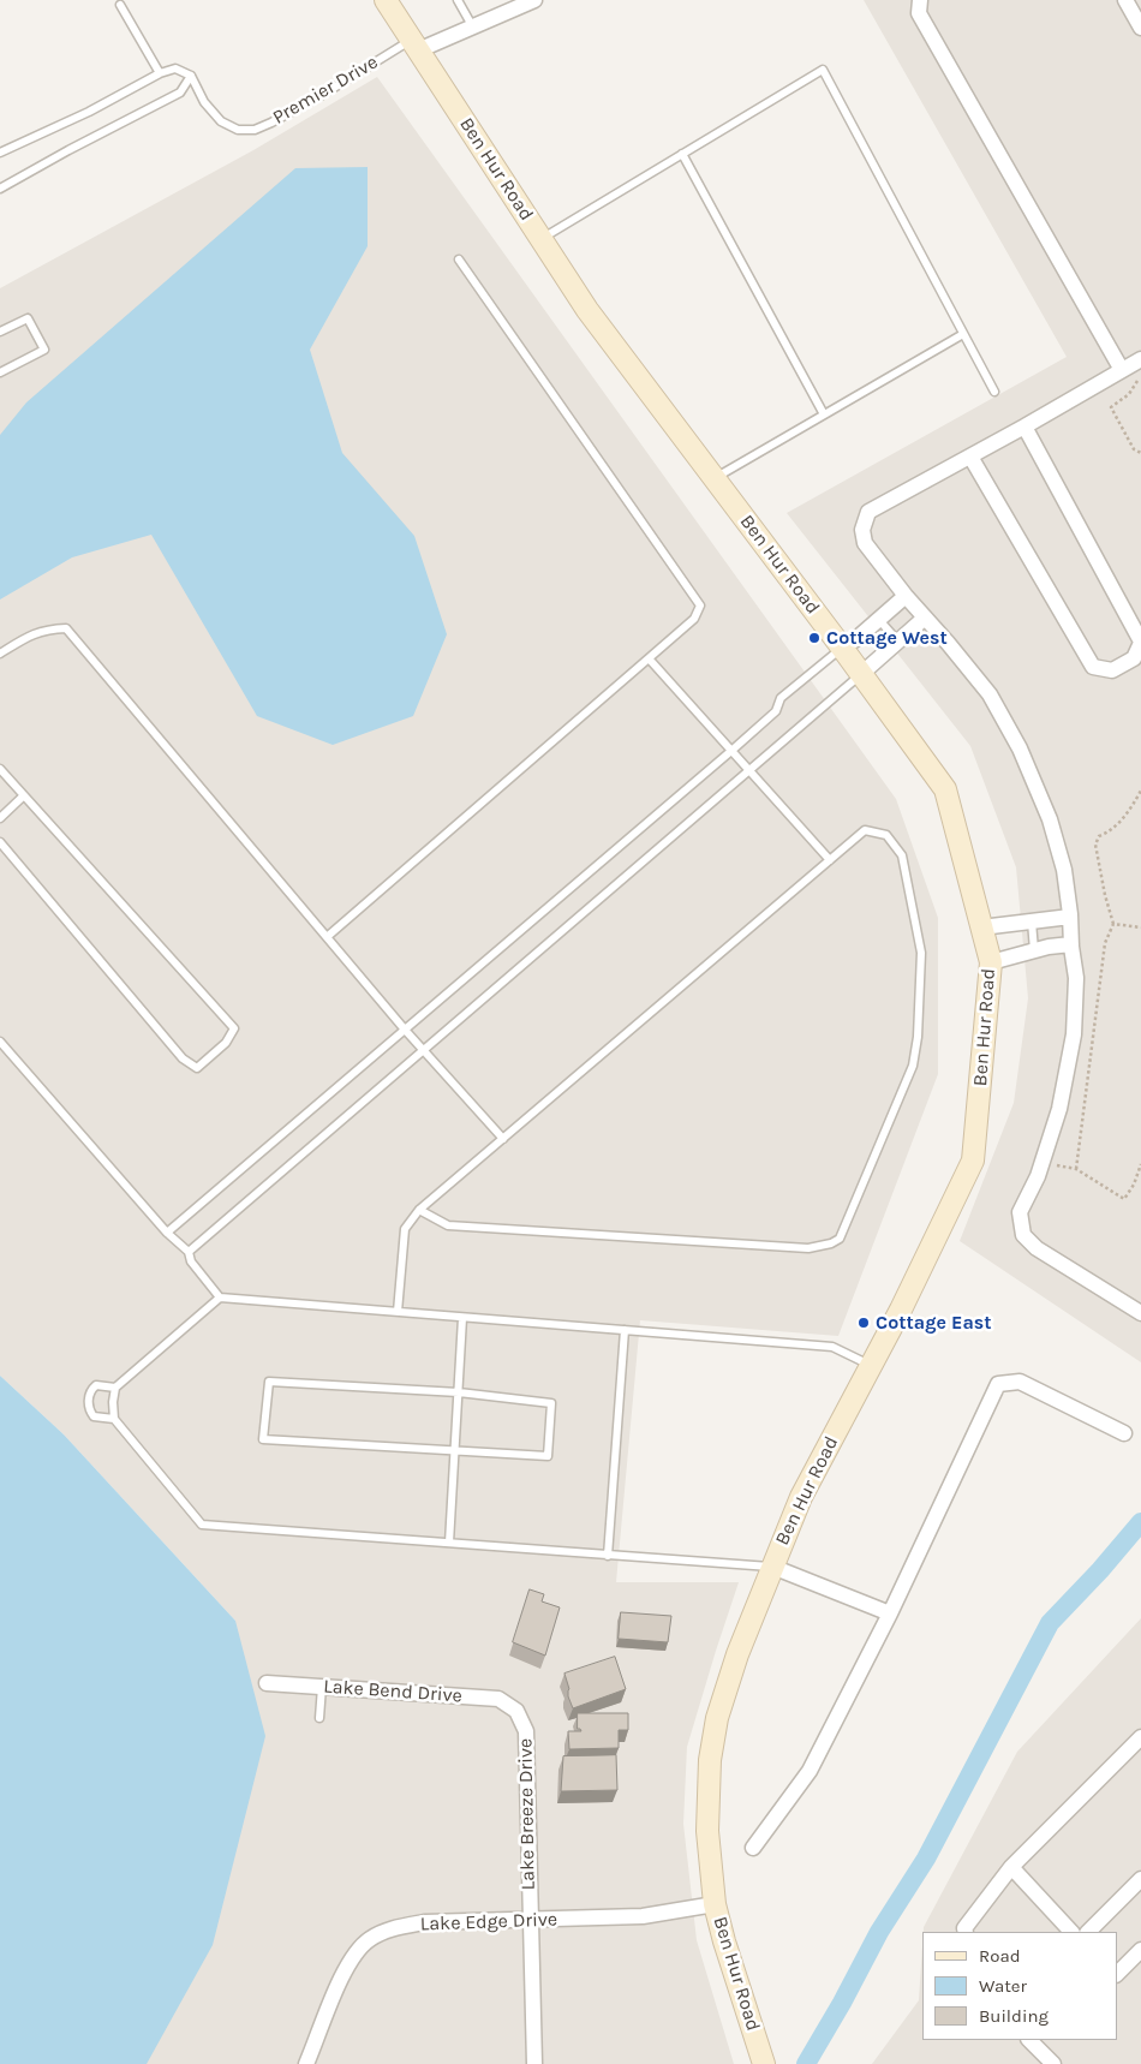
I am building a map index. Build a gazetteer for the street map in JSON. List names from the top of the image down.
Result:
{
  "streets": {
    "street": [
      "Ben Hur Road",
      "Lake Bend Drive",
      "Lake Breeze Drive",
      "Lake Edge Drive"
    ],
    "lane": ["Premier Drive"]
  },
  "crossings": [
    ["Premier Drive", "Ben Hur Road"],
    ["Ben Hur Road", "Lake Edge Drive"],
    ["Lake Bend Drive", "Lake Breeze Drive"],
    ["Lake Breeze Drive", "Lake Edge Drive"]
  ],
  "places": ["Cottage West", "Cottage East"],
  "legend": ["Road", "Water", "Building"]
}
